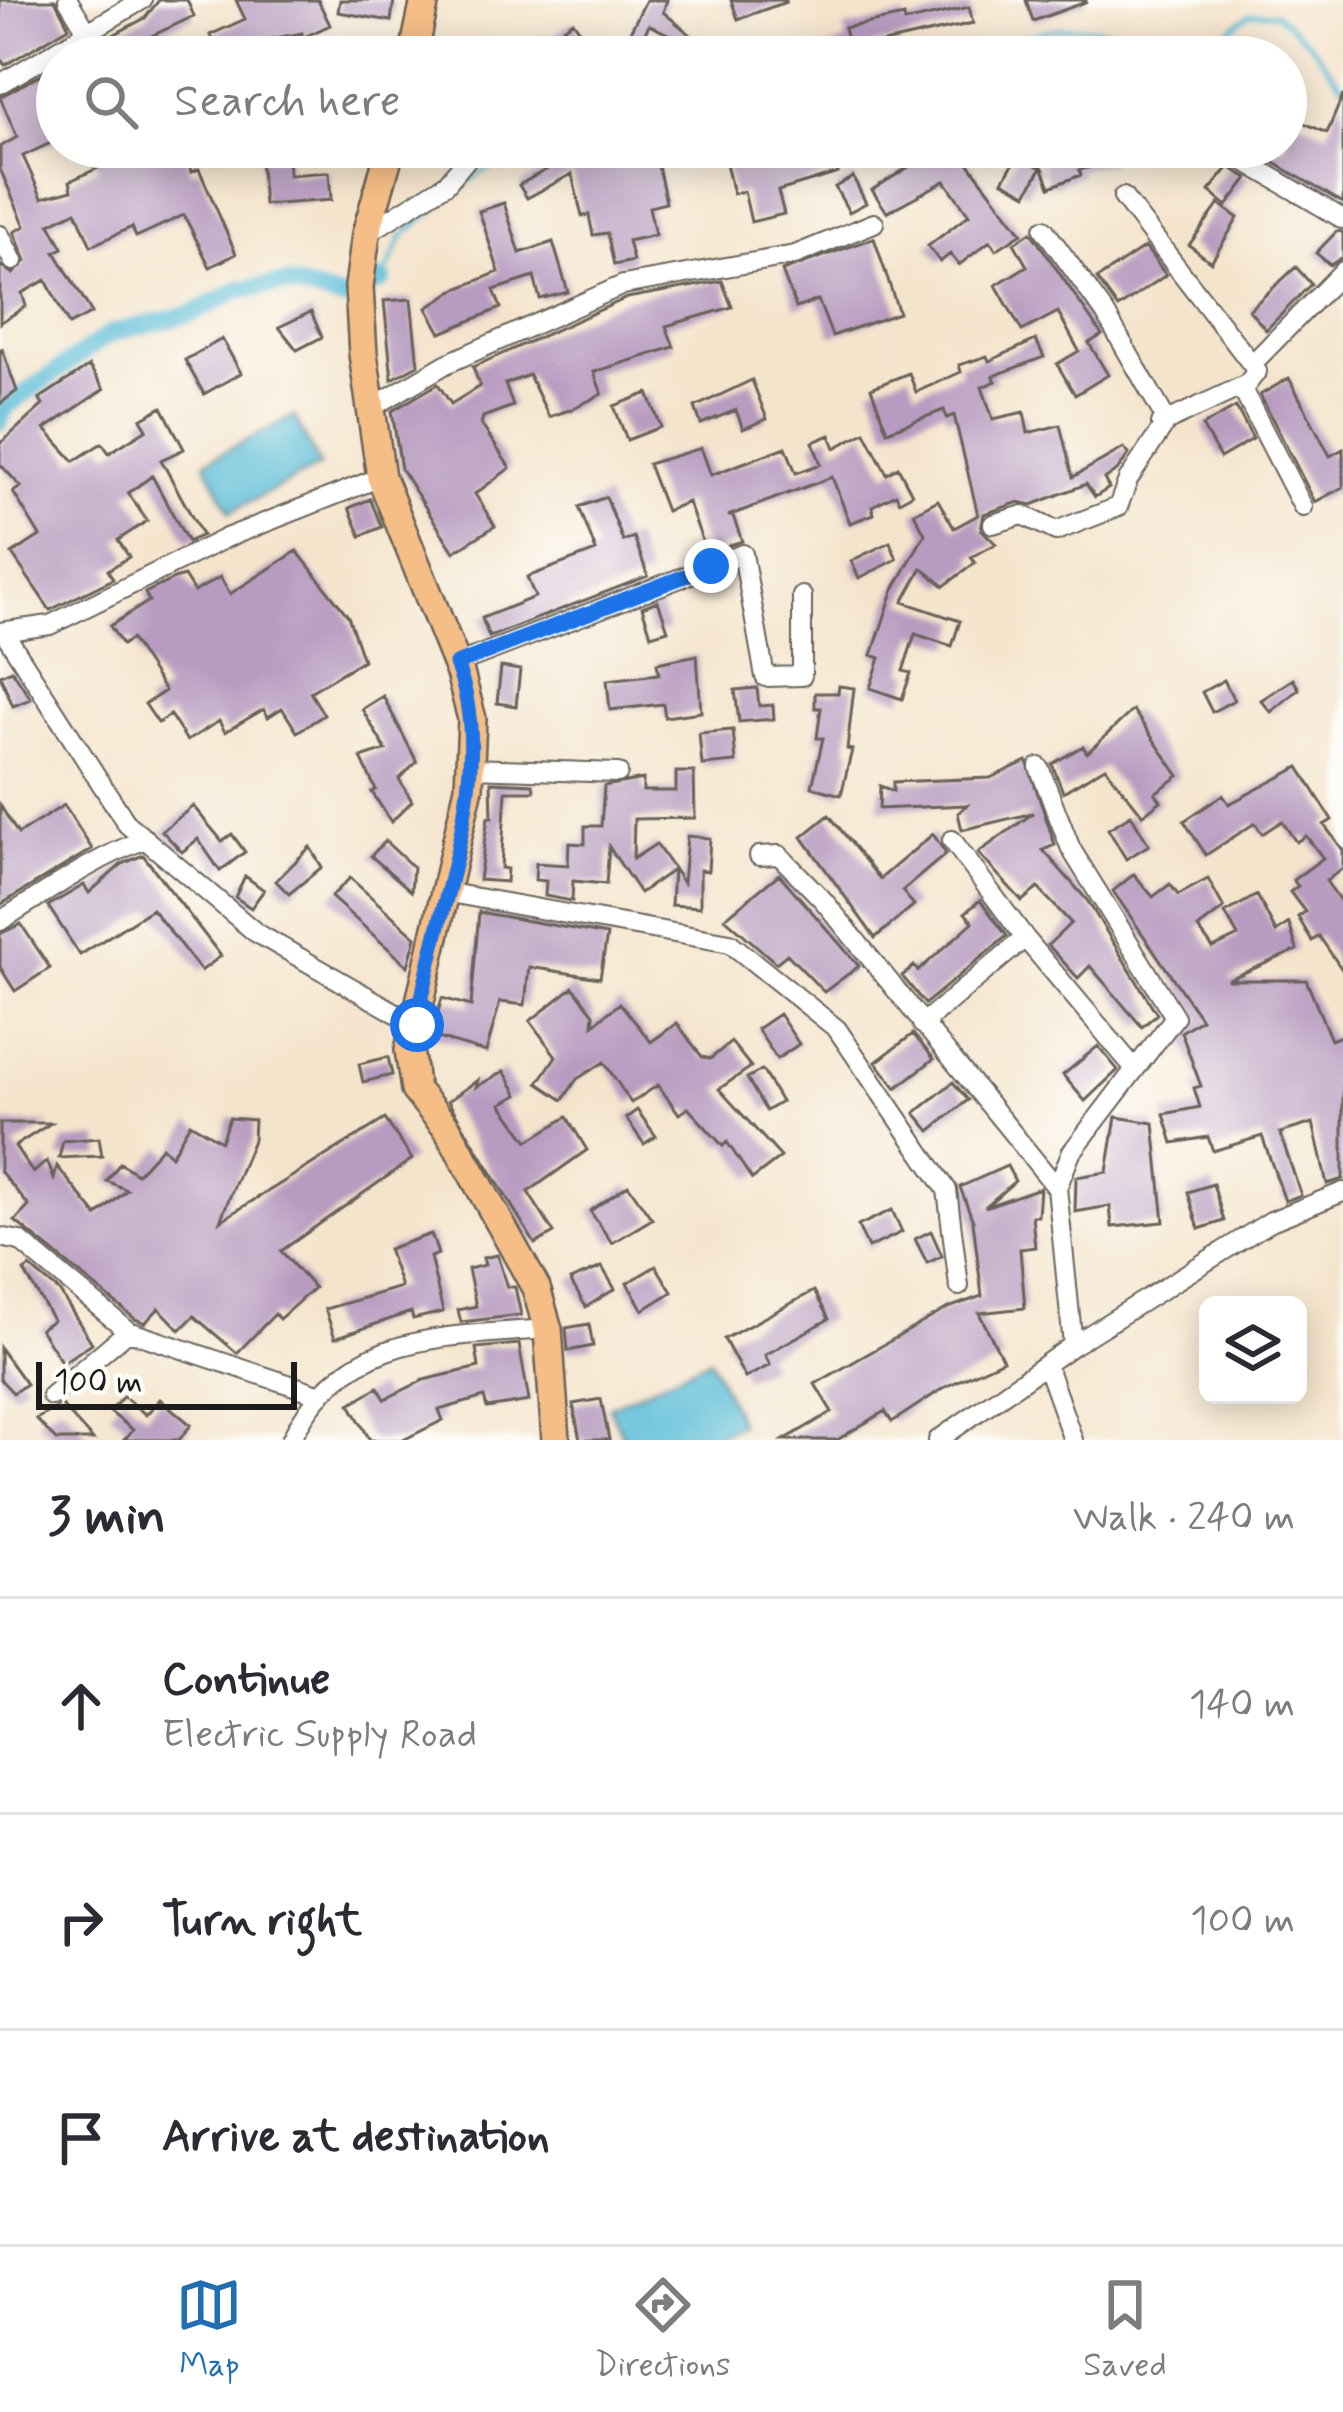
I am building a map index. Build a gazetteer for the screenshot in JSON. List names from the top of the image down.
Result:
{
  "scale_bar": "100 m",
  "page": {
    "search": "Search here",
    "scale": "100 m",
    "heading": ["3 min", "Walk · 240 m"],
    "list": [
      ["Continue", "Electric Supply Road", "140 m"],
      ["Turn right", "100 m"],
      "Arrive at destination"
    ],
    "nav": ["Map", "Directions", "Saved"]
  }
}
